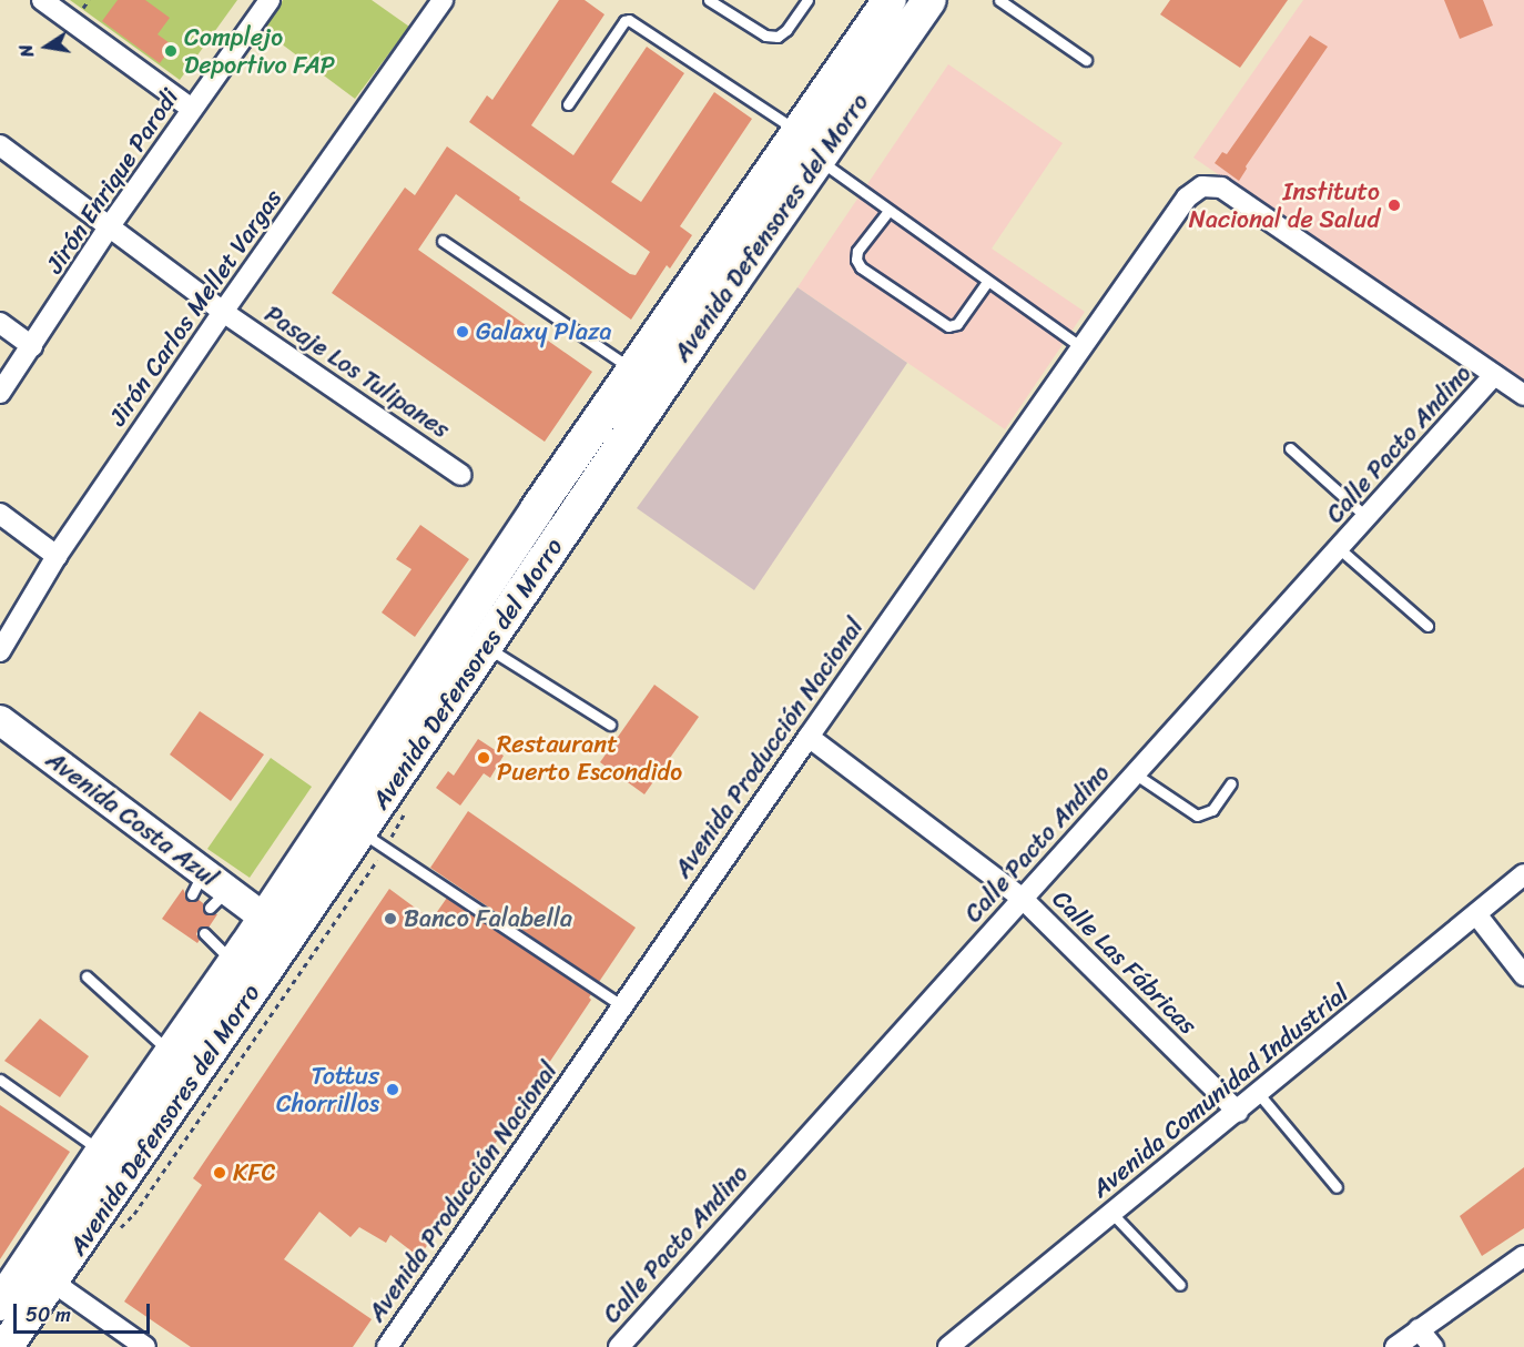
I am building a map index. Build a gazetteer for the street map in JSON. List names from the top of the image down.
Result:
{
  "streets": {
    "main road": ["Avenida Defensores del Morro"],
    "street": [
      "Jirón Enrique Parodi",
      "Jirón Carlos Mellet Vargas",
      "Pasaje Los Tulipanes",
      "Calle Pacto Andino",
      "Avenida Producción Nacional",
      "Avenida Costa Azul",
      "Calle Las Fábricas",
      "Avenida Comunidad Industrial"
    ]
  },
  "crossings": [
    ["Jirón Enrique Parodi", "Pasaje Los Tulipanes"],
    ["Avenida Defensores del Morro", "Avenida Costa Azul"],
    ["Jirón Carlos Mellet Vargas", "Pasaje Los Tulipanes"],
    ["Calle Pacto Andino", "Avenida Producción Nacional"],
    ["Calle Pacto Andino", "Calle Las Fábricas"],
    ["Avenida Producción Nacional", "Calle Las Fábricas"],
    ["Calle Las Fábricas", "Avenida Comunidad Industrial"]
  ],
  "places": [
    "Complejo Deportivo FAP",
    "Instituto Nacional de Salud",
    "Galaxy Plaza",
    "Restaurant Puerto Escondido",
    "Banco Falabella",
    "Tottus Chorrillos",
    "KFC"
  ],
  "scale_bar": "50 m",
  "north": "left"
}
